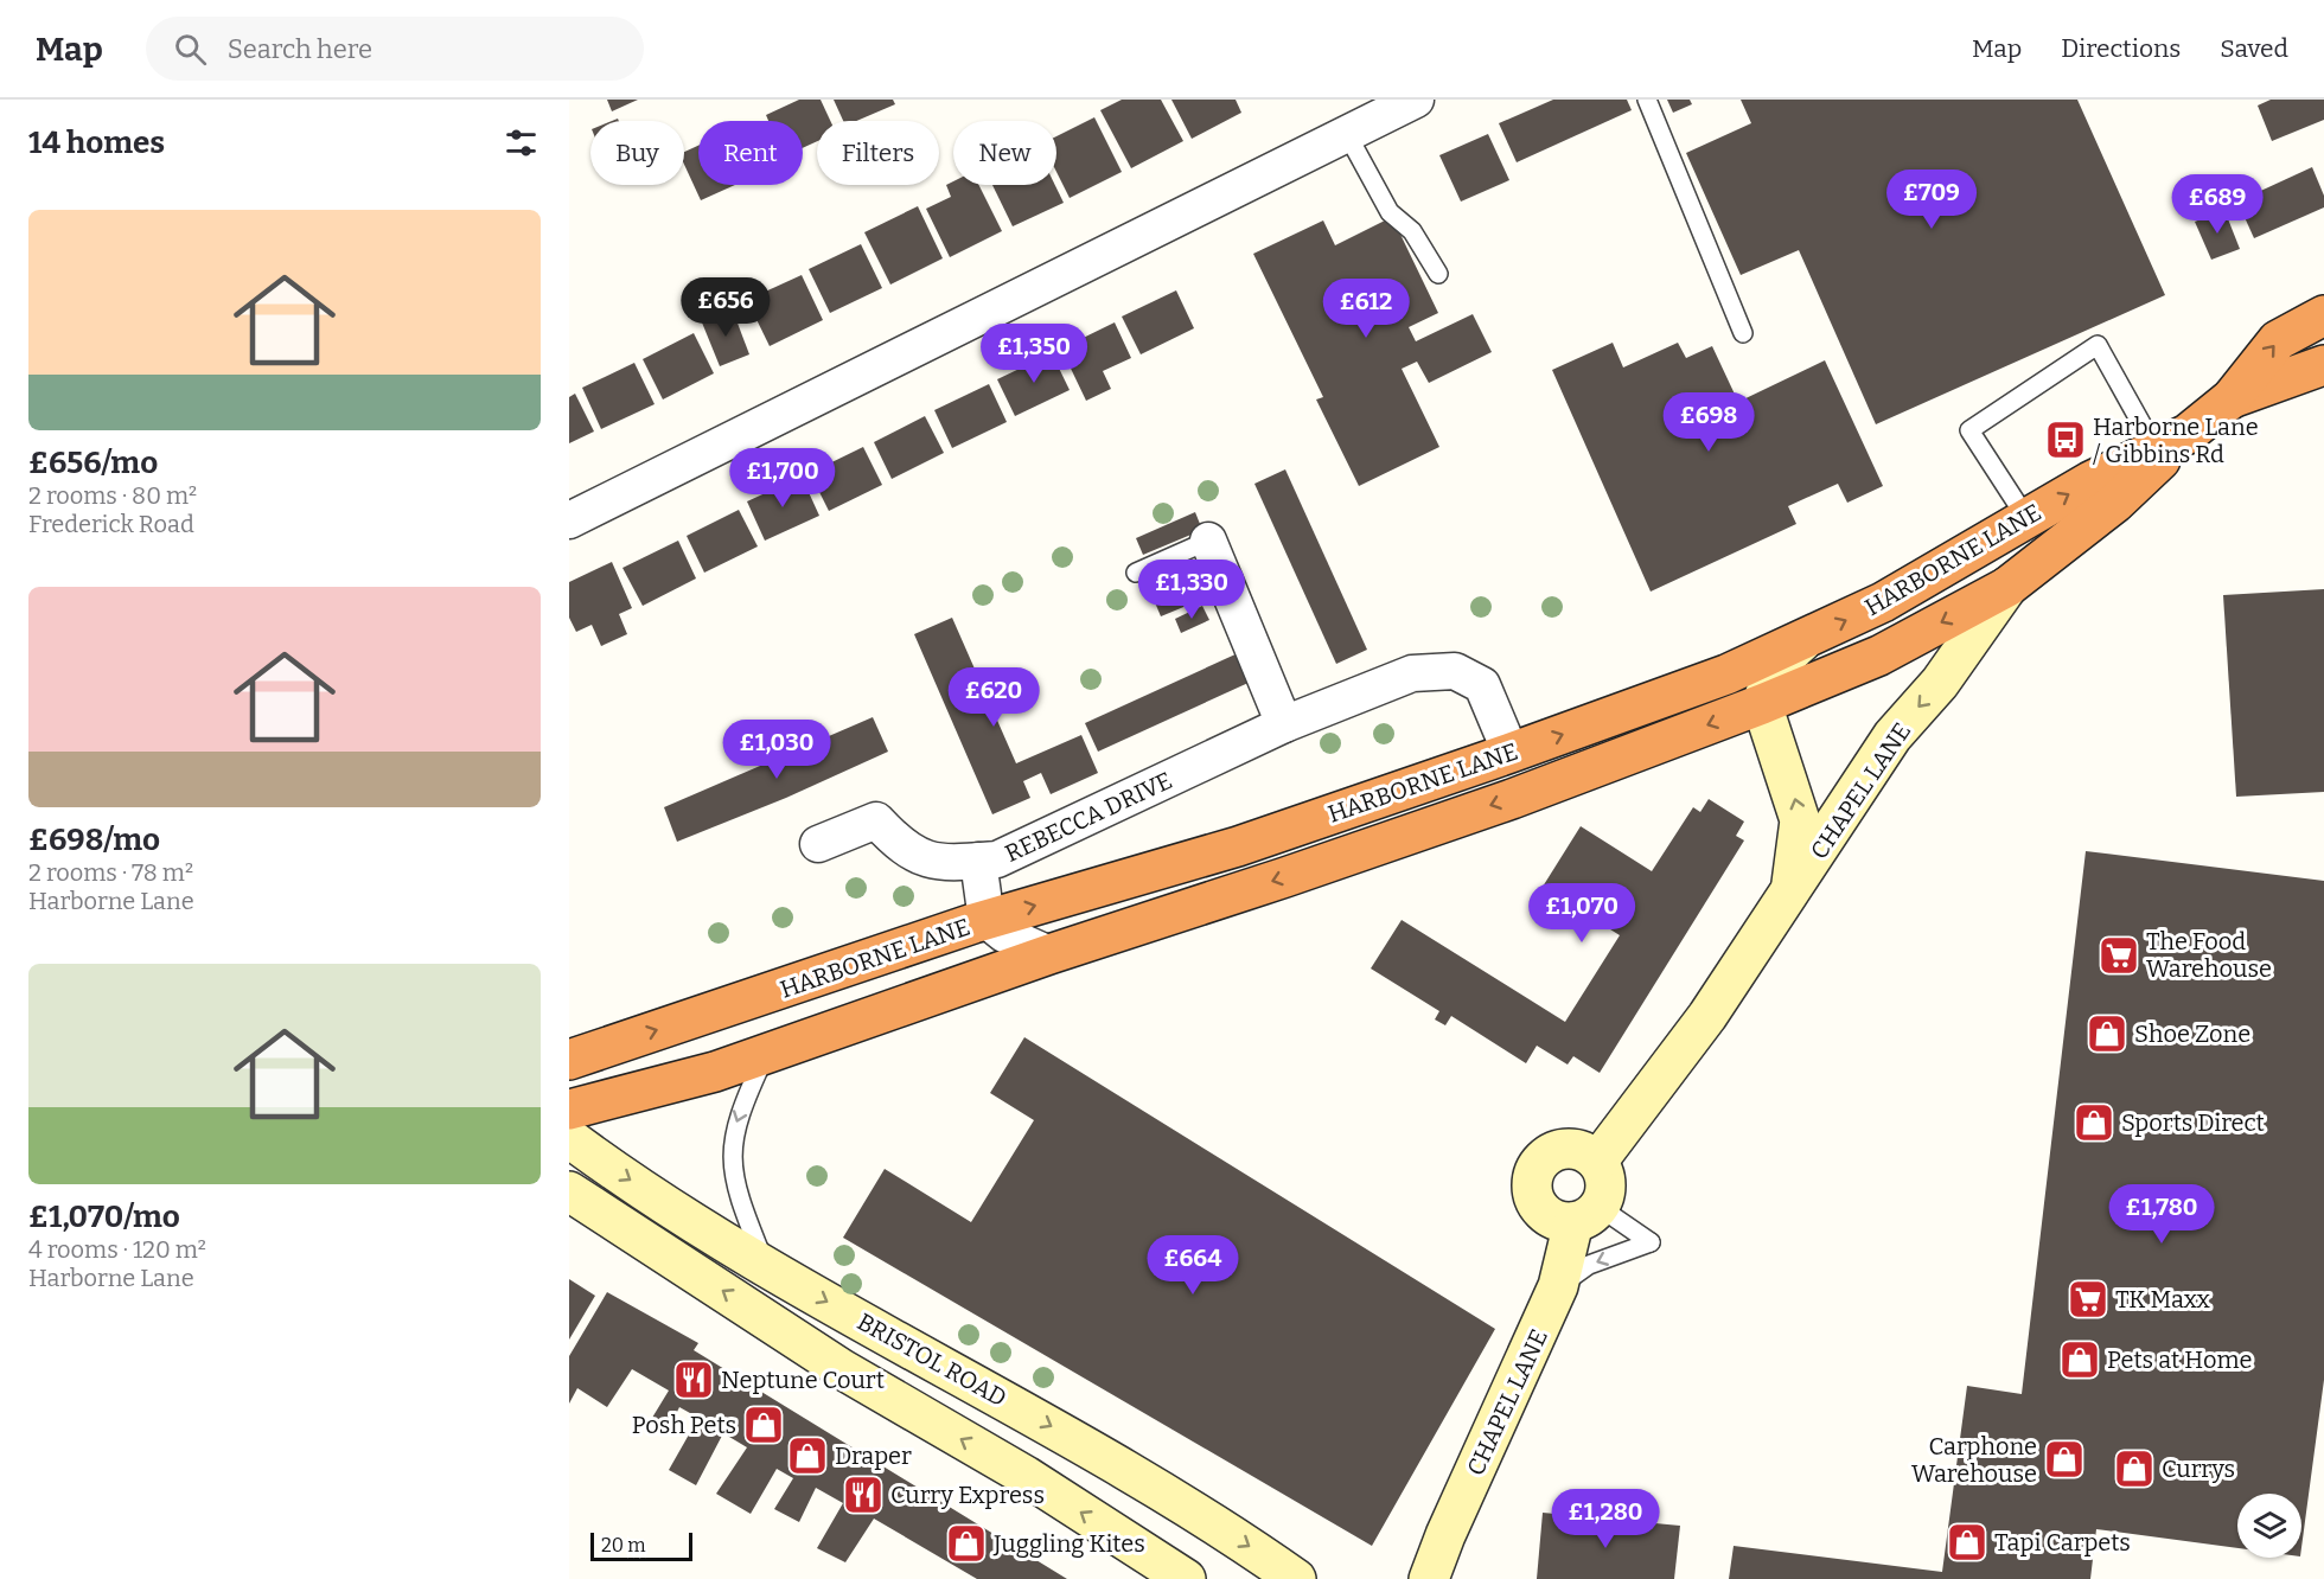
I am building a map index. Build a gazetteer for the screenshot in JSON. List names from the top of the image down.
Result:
{
  "streets": {
    "highway": ["HARBORNE LANE", "CHAPEL LANE"],
    "main road": ["BRISTOL ROAD"],
    "street": ["REBECCA DRIVE"]
  },
  "crossings": [
    ["HARBORNE LANE", "CHAPEL LANE"],
    ["HARBORNE LANE", "REBECCA DRIVE"]
  ],
  "places": {
    "bus stop": ["Harborne Lane / Gibbins Rd"],
    "supermarket": ["The Food Warehouse", "TK Maxx"],
    "shop": [
      "Shoe Zone",
      "Sports Direct",
      "Pets at Home",
      "Posh Pets",
      "Draper",
      "Carphone Warehouse",
      "Currys",
      "Tapi Carpets",
      "Juggling Kites"
    ],
    "restaurant": ["Neptune Court", "Curry Express"]
  },
  "scale_bar": "20 m",
  "page": {
    "header": "Map",
    "search": "Search here",
    "nav": ["Map", "Directions", "Saved"],
    "heading": "14 homes",
    "chip": [
      "Buy",
      "Rent",
      "Filters",
      "New"
    ],
    "price": [
      "£709",
      "£689",
      "£656",
      "£612",
      "£1,350",
      "£698",
      "£1,700",
      "£1,330",
      "£620",
      "£1,030",
      "£1,070",
      "£1,780",
      "£664",
      "£1,280"
    ],
    "list": [
      {
        "name": "£656/mo",
        "note": "2 rooms · 80 m² · Frederick Road"
      },
      {
        "name": "£698/mo",
        "note": "2 rooms · 78 m² · Harborne Lane"
      },
      {
        "name": "£1,070/mo",
        "note": "4 rooms · 120 m² · Harborne Lane"
      }
    ],
    "scale": "20 m"
  }
}
